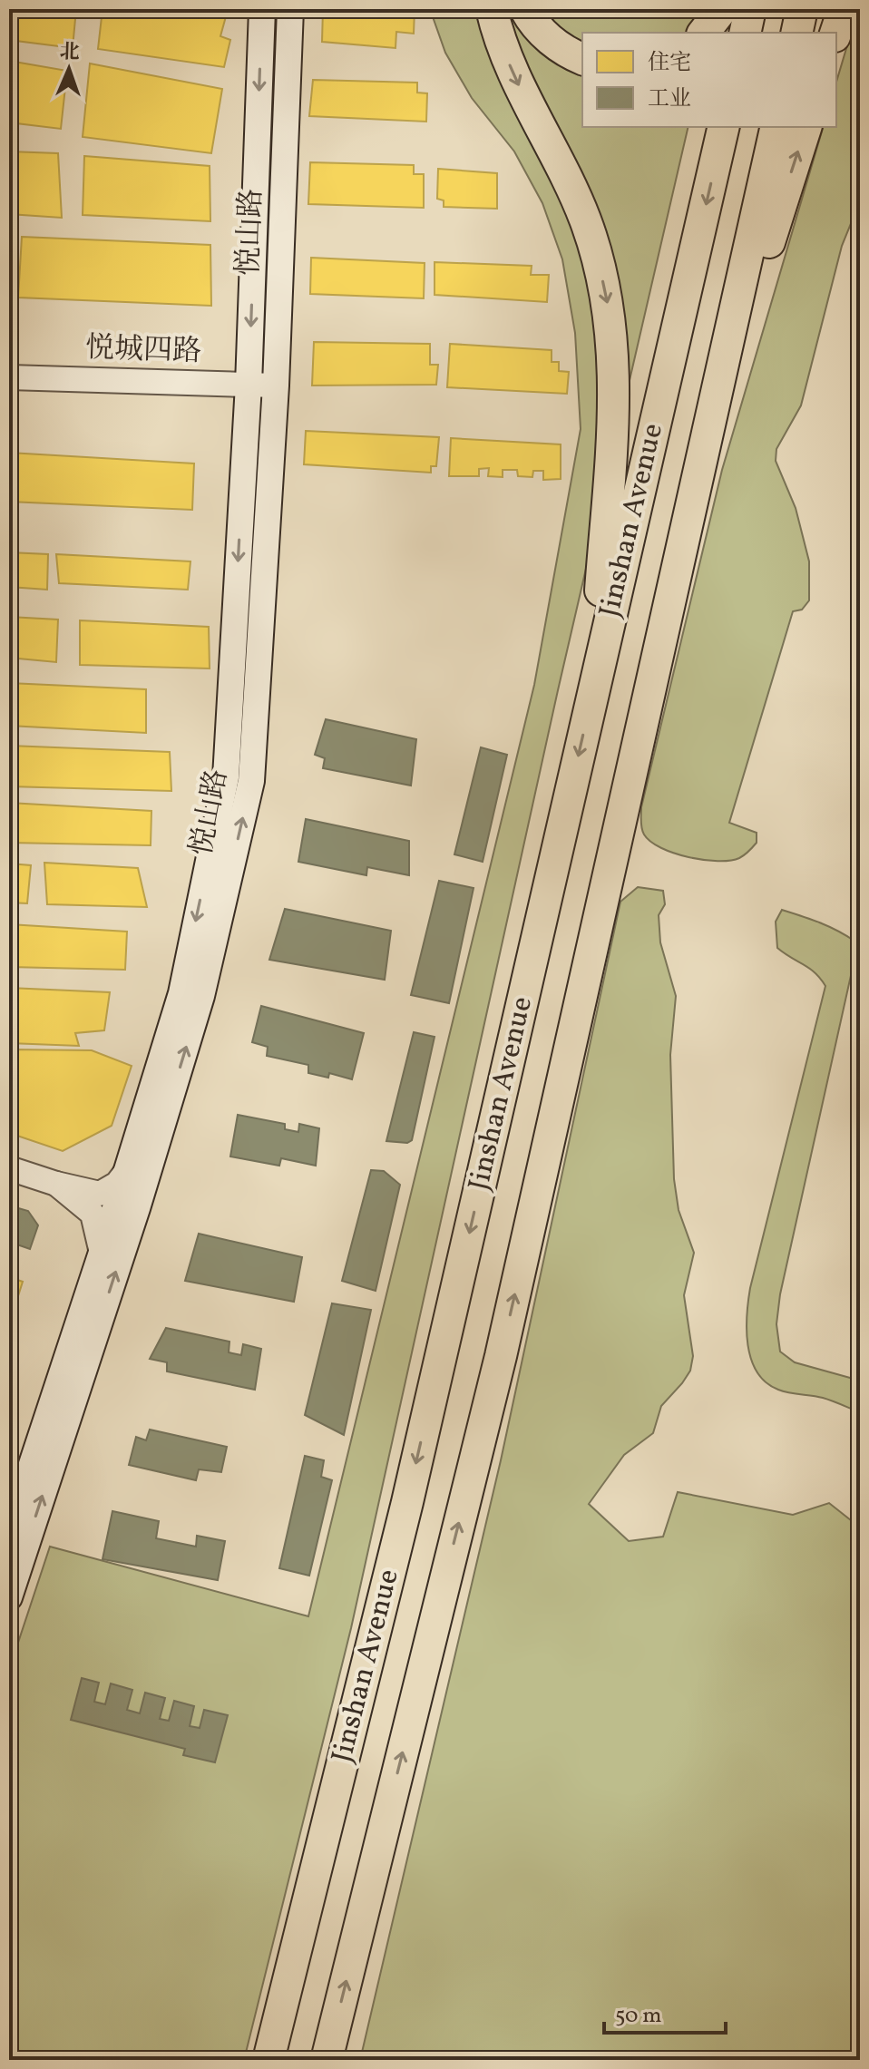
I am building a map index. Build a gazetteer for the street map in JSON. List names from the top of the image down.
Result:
{
  "streets": {
    "highway": ["Jinshan Avenue"],
    "main road": ["悦山路"],
    "street": ["悦城四路"]
  },
  "crossings": [
    ["悦山路", "悦城四路"]
  ],
  "legend": ["住宅", "工业"],
  "scale_bar": "50 m",
  "north": "top"
}
